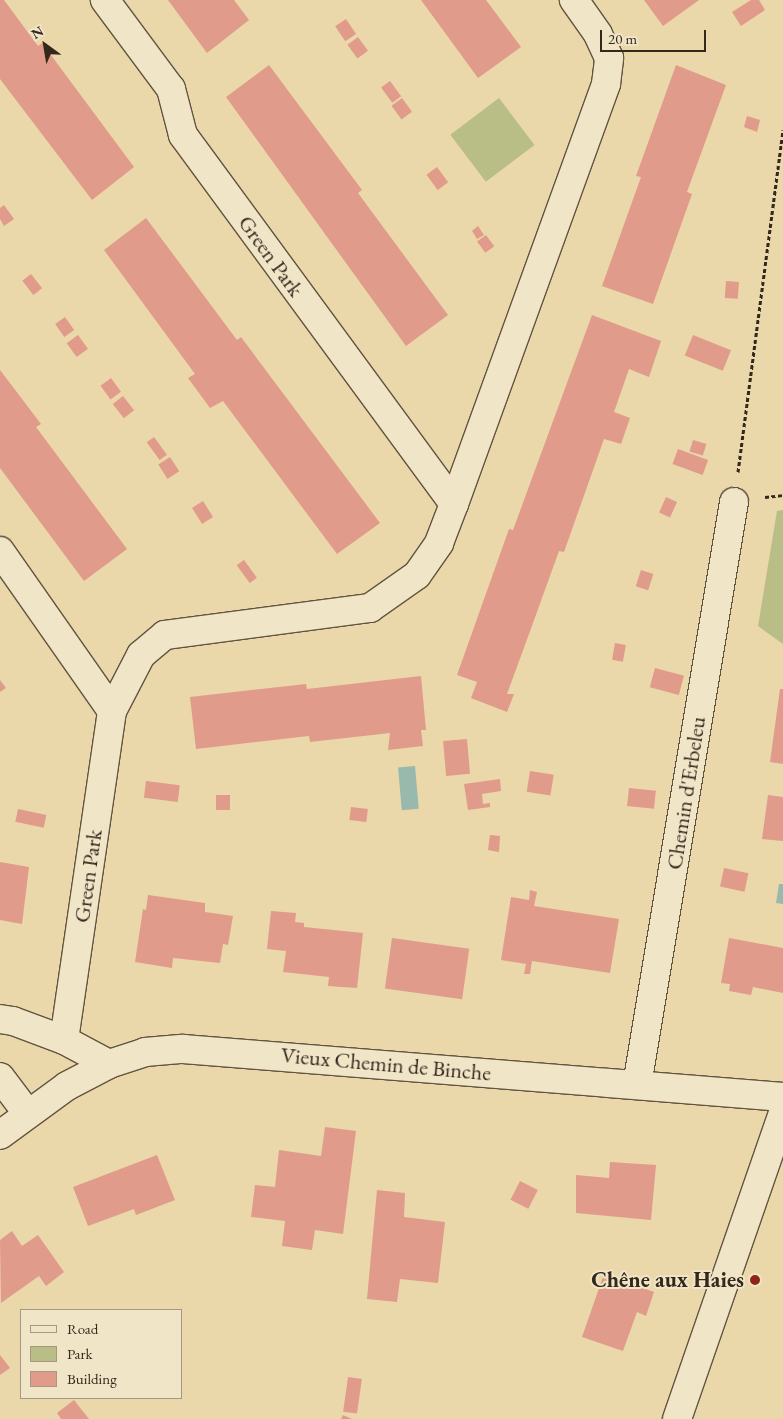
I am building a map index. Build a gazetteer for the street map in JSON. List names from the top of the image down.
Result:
{
  "streets": {
    "street": ["Green Park", "Chemin d'Erbeleu", "Vieux Chemin de Binche"]
  },
  "crossings": [
    ["Chemin d'Erbeleu", "Vieux Chemin de Binche"]
  ],
  "places": ["Chêne aux Haies"],
  "legend": ["Road", "Park", "Building"],
  "scale_bar": "20 m",
  "north": "top left"
}
